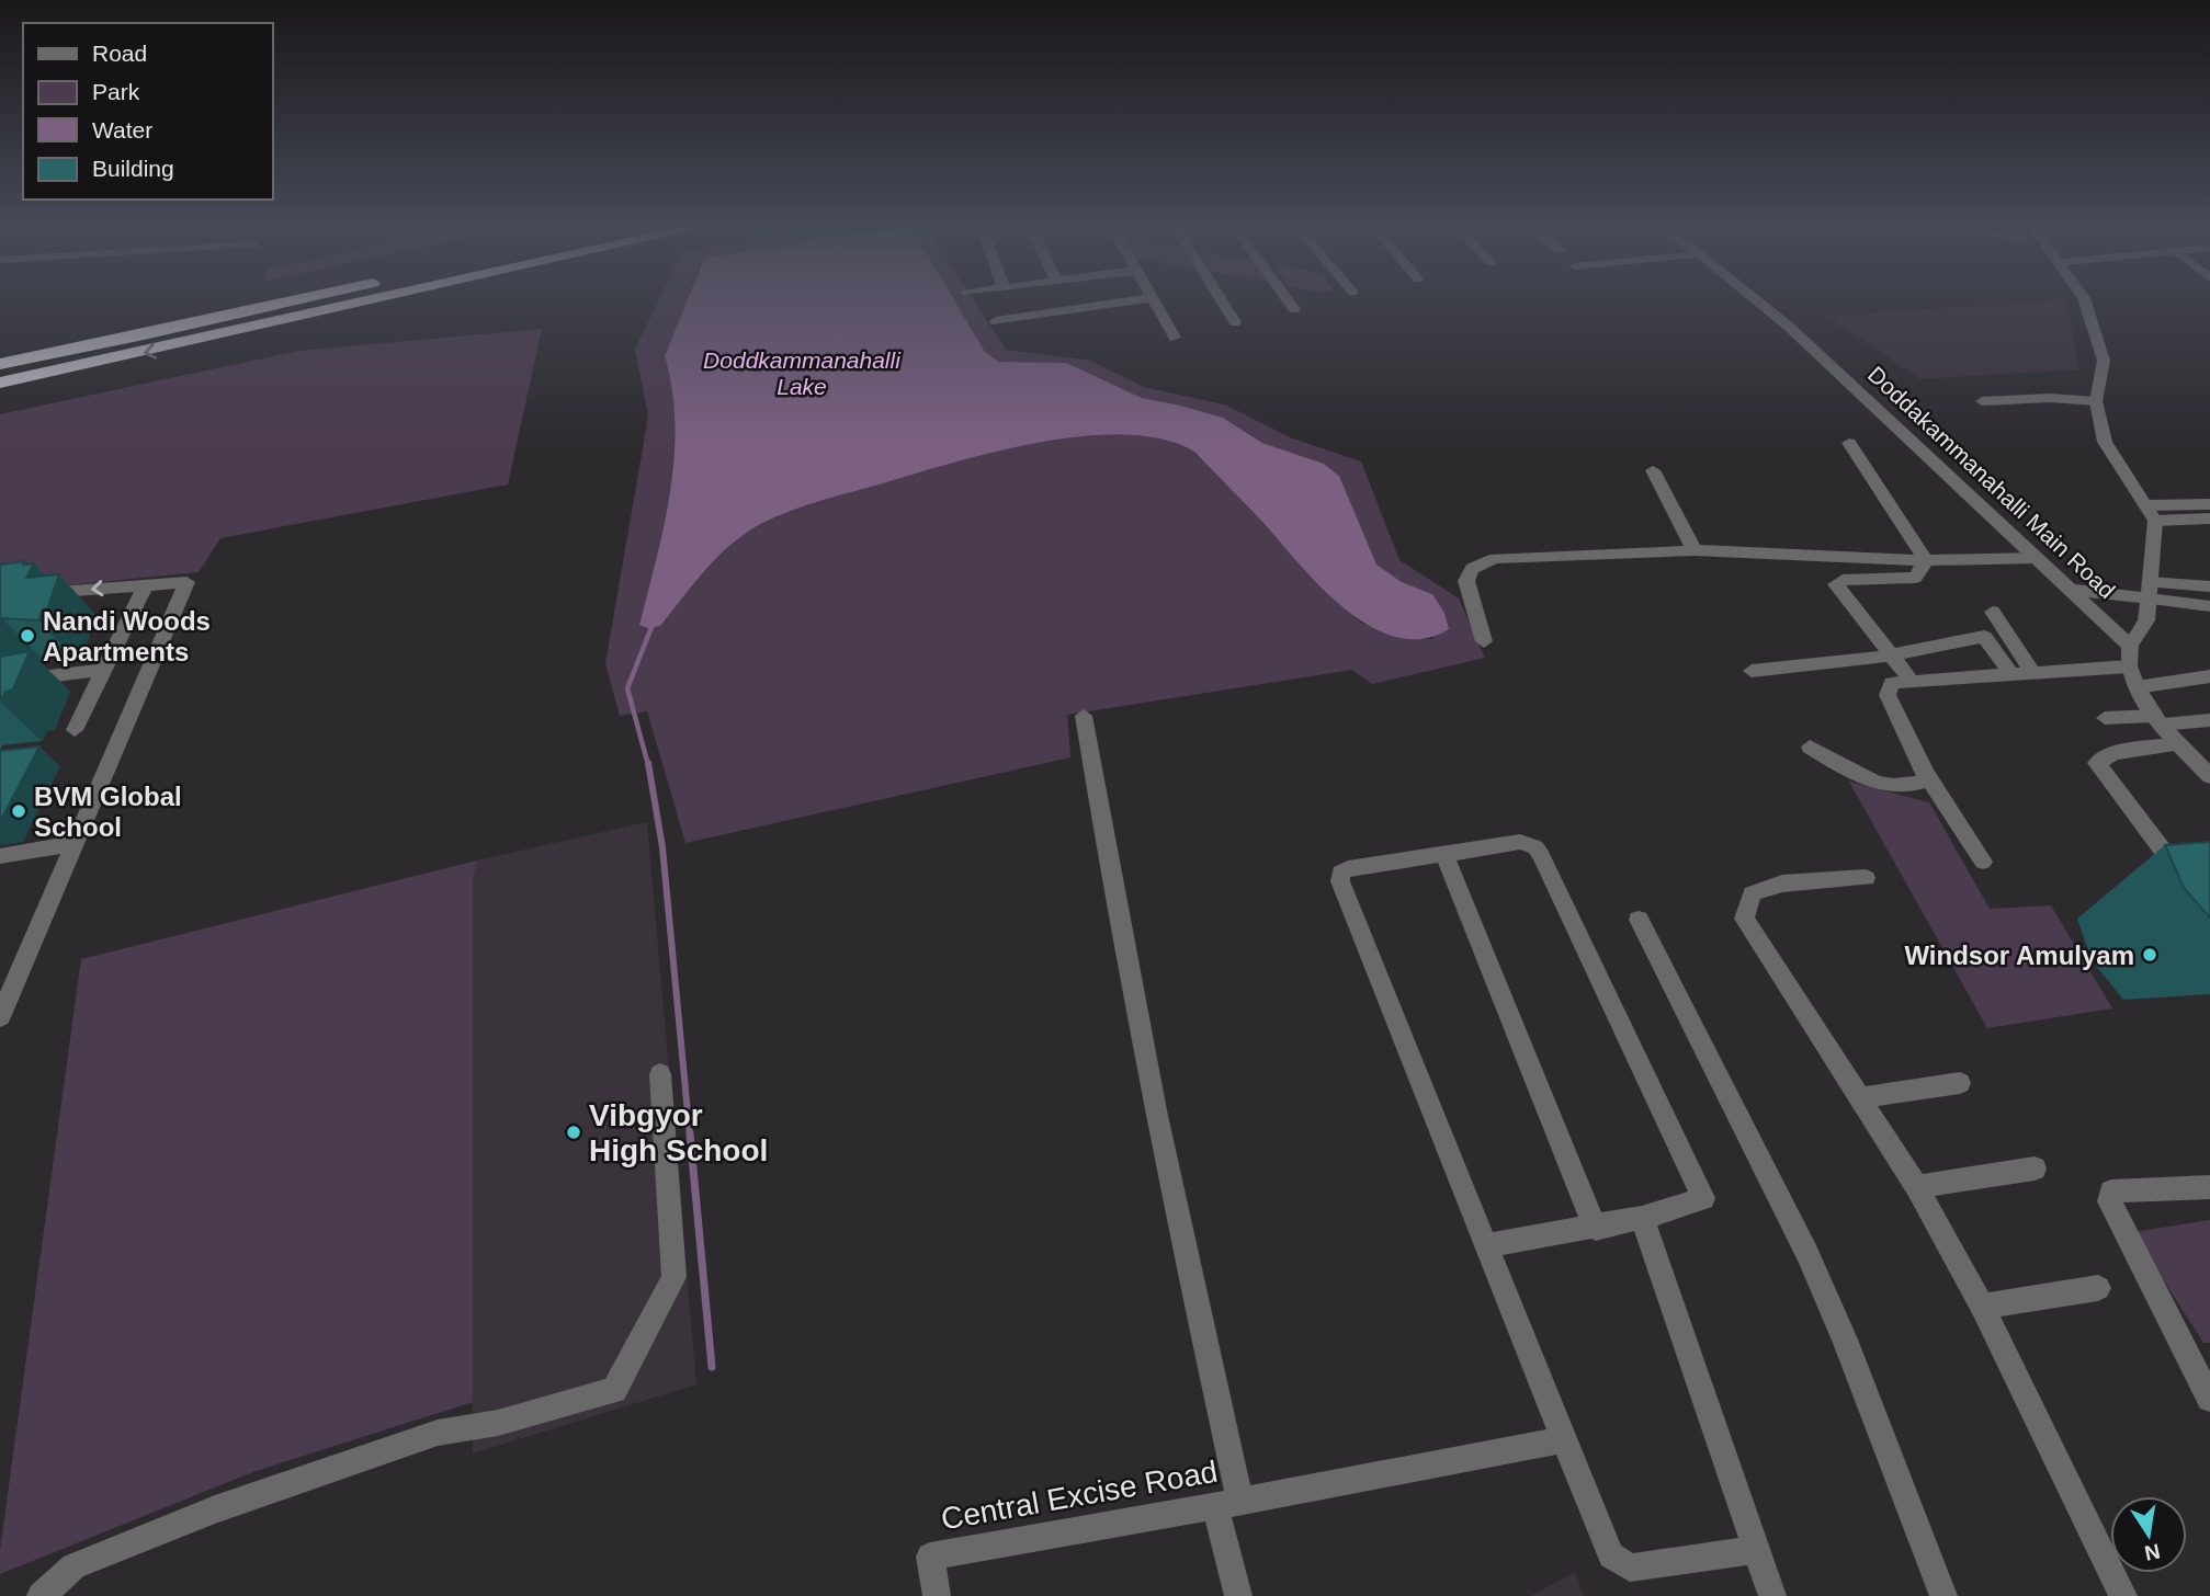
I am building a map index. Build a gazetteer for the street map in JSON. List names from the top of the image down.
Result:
{
  "streets": {
    "street": ["Doddakammanahalli Main Road", "Central Excise Road"]
  },
  "water": ["Doddkammanahalli Lake"],
  "places": [
    "Nandi Woods Apartments",
    "BVM Global School",
    "Windsor Amulyam",
    "Vibgyor High School"
  ],
  "legend": [
    "Road",
    "Park",
    "Water",
    "Building"
  ],
  "north": "bottom"
}
